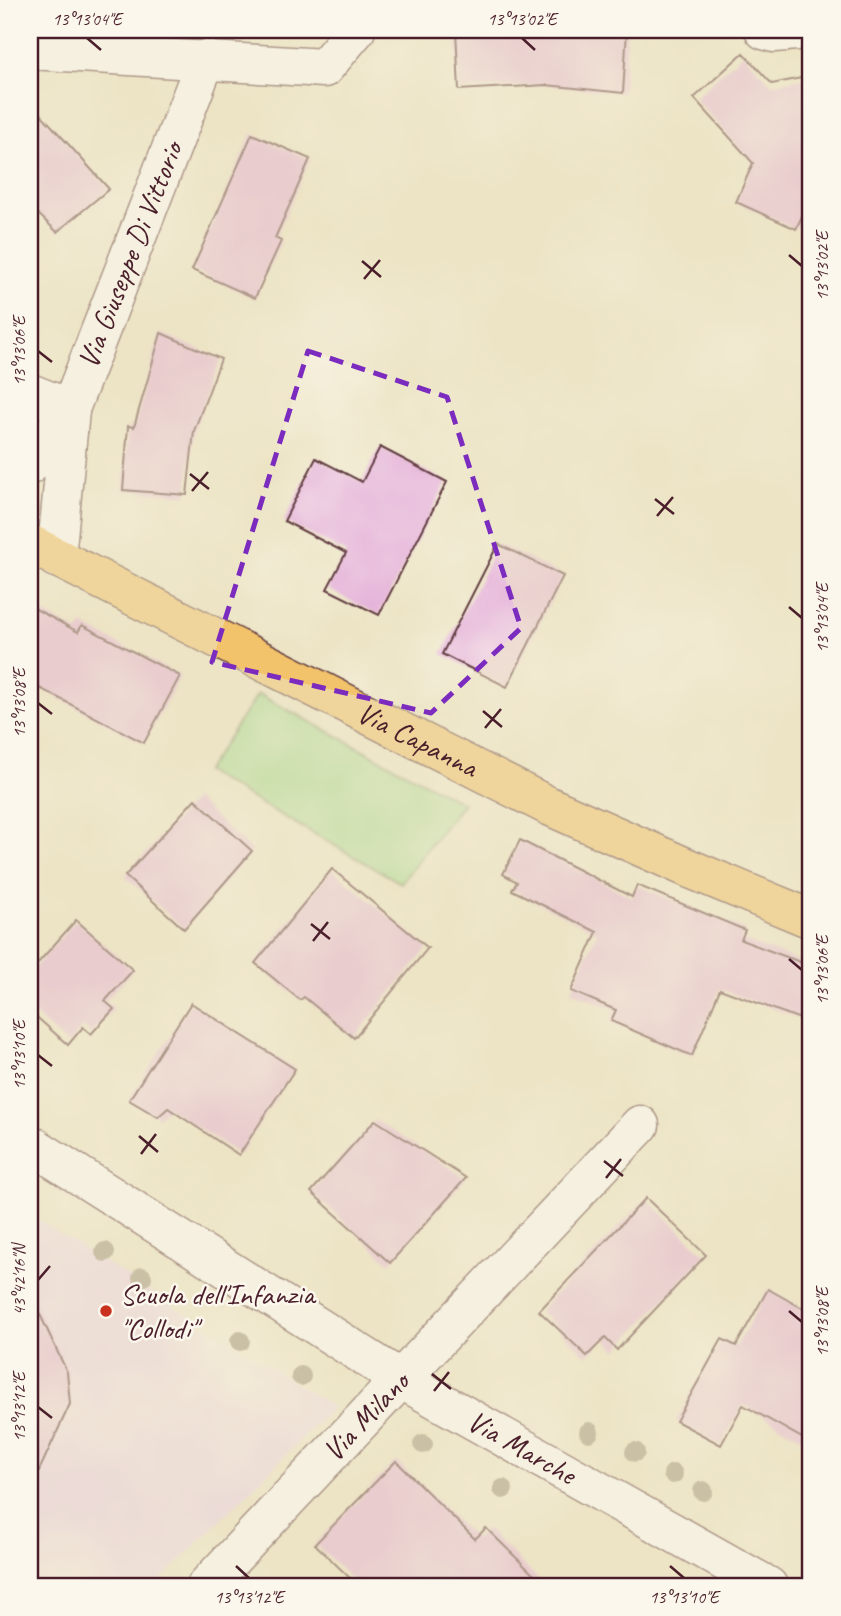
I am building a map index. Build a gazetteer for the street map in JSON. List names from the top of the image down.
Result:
{
  "streets": {
    "main road": ["Via Capanna"],
    "street": ["Via Giuseppe Di Vittorio", "Via Milano", "Via Marche"]
  },
  "crossings": [
    ["Via Milano", "Via Marche"]
  ],
  "places": ["Scuola dell'Infanzia \"Collodi\""],
  "coordinates": [
    "13°13'04\"E",
    "13°13'02\"E",
    "13°13'06\"E",
    "13°13'08\"E",
    "13°13'10\"E",
    "43°42'16\"N",
    "13°13'12\"E"
  ]
}
